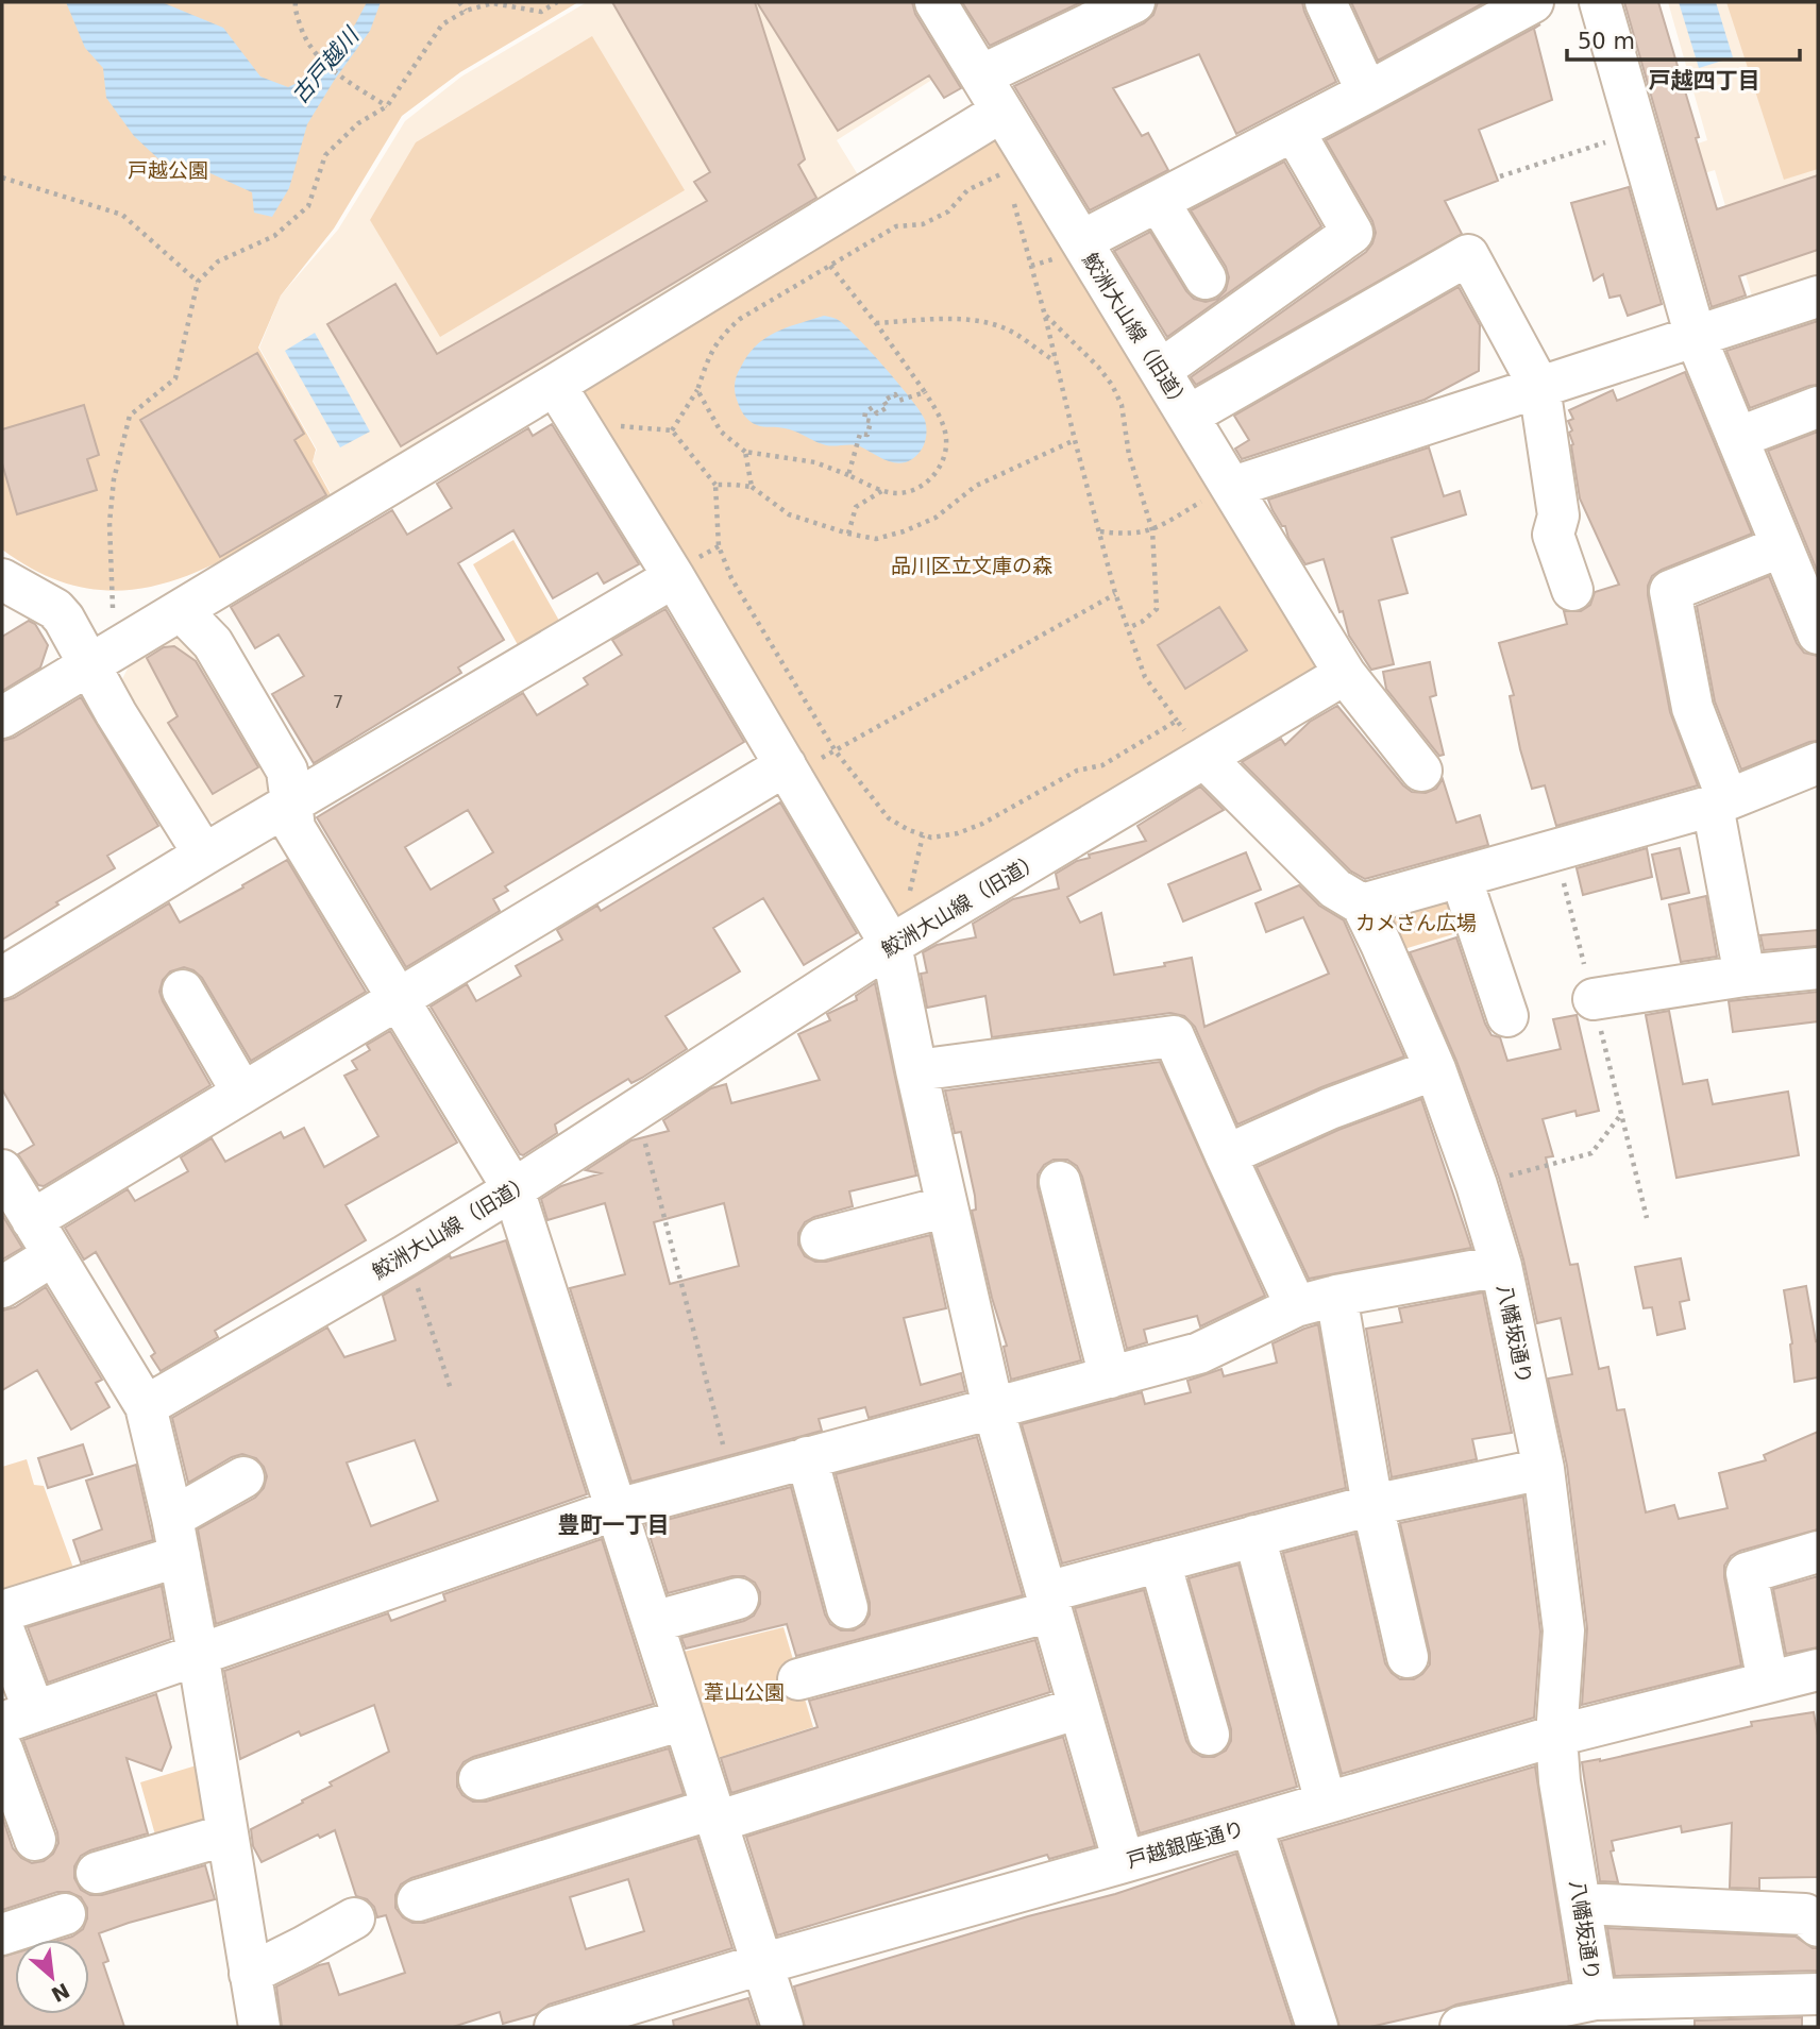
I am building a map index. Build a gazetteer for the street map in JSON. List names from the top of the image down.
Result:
{
  "streets": {
    "street": ["鮫洲大山線（旧道）", "八幡坂通り", "戸越銀座通り"]
  },
  "crossings": [
    ["八幡坂通り", "戸越銀座通り"]
  ],
  "districts": ["戸越四丁目", "豊町一丁目"],
  "water": ["古戸越川"],
  "parks": [
    "戸越公園",
    "品川区立文庫の森",
    "カメさん広場",
    "葦山公園"
  ],
  "house_numbers": ["7"],
  "scale_bar": "50 m",
  "north": "bottom right"
}
